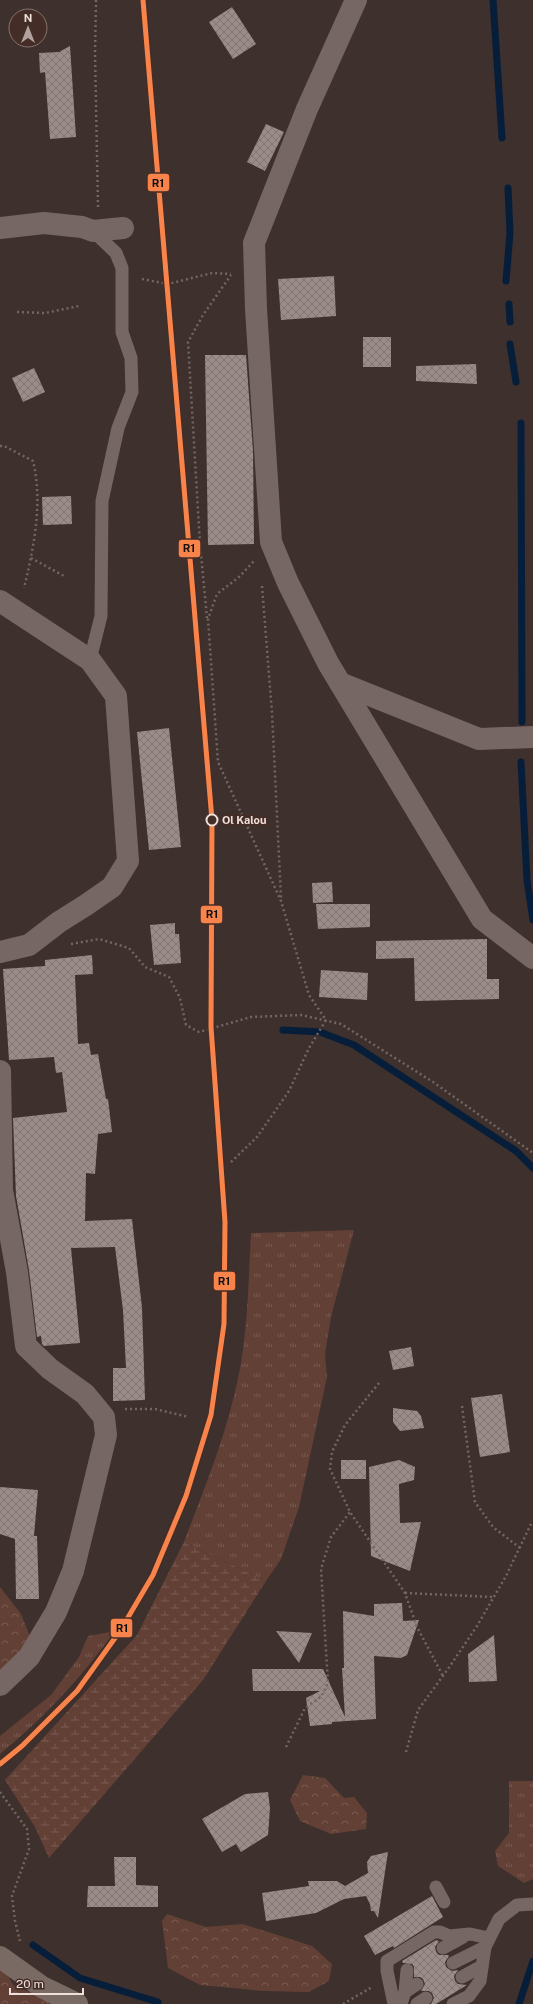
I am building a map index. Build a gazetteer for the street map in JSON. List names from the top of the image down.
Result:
{
  "places": ["Ol Kalou"],
  "lines": ["transit line R1"],
  "scale_bar": "20 m",
  "north": "top"
}
